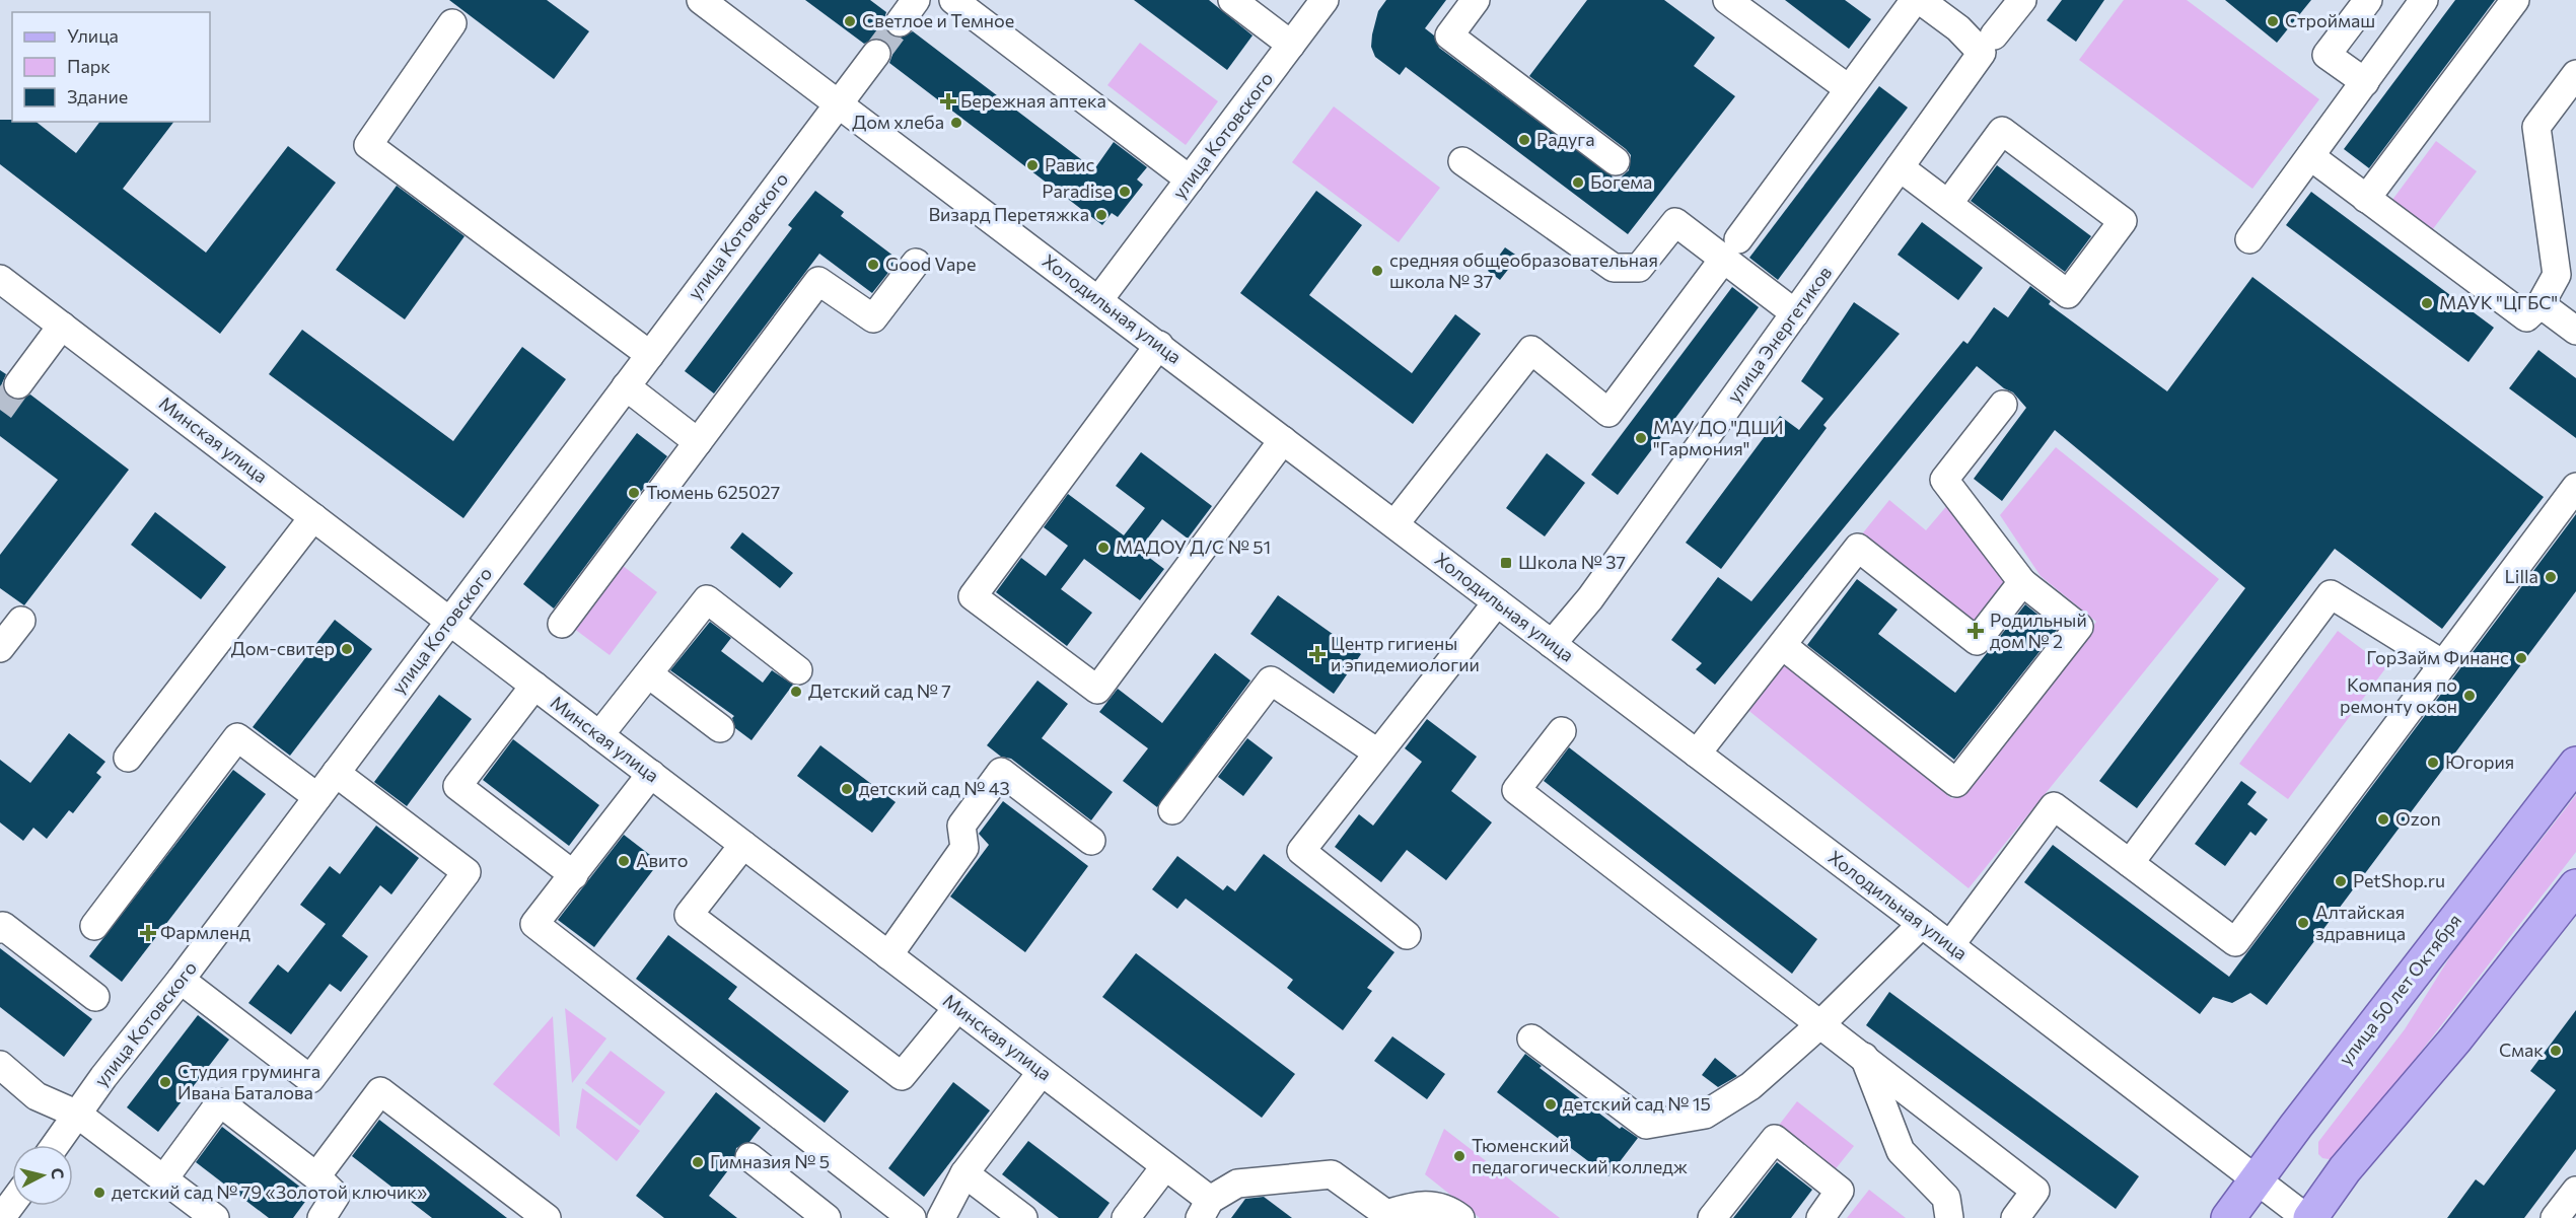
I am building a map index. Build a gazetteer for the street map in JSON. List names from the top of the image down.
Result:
{
  "streets": {
    "main road": ["улица 50 лет Октября"],
    "street": [
      "улица Котовского",
      "Холодильная улица",
      "улица Энергетиков",
      "Минская улица"
    ]
  },
  "crossings": [
    ["улица Котовского", "Холодильная улица"],
    ["улица Котовского", "Минская улица"],
    ["Холодильная улица", "улица Энергетиков"],
    ["Холодильная улица", "улица 50 лет Октября"]
  ],
  "places": {
    "other": [
      "Светлое и Темное",
      "Строймаш",
      "Дом хлеба",
      "Радуга",
      "Равис",
      "Богема",
      "Paradise",
      "Визард Перетяжка",
      "Good Vape",
      "средняя общеобразовательная школа № 37",
      "МАУК \"ЦГБС\"",
      "МАУ ДО \"ДШИ \"Гармония\"",
      "Тюмень 625027",
      "МАДОУ Д/С № 51",
      "Lilla",
      "Дом-свитер",
      "ГорЗайм Финанс",
      "Детский сад № 7",
      "Компания по ремонту окон",
      "Югория",
      "детский сад № 43",
      "Ozon",
      "Авито",
      "PetShop.ru",
      "Алтайская здравница",
      "Смак",
      "Студия груминга Ивана Баталова",
      "детский сад № 15",
      "Тюменский педагогический колледж",
      "Гимназия № 5",
      "детский сад № 79 «Золотой ключик»"
    ],
    "health": [
      "Бережная аптека",
      "Родильный дом № 2",
      "Центр гигиены и эпидемиологии",
      "Фармленд"
    ],
    "transit": ["Школа № 37"]
  },
  "legend": ["Улица", "Парк", "Здание"],
  "north": "right"
}
